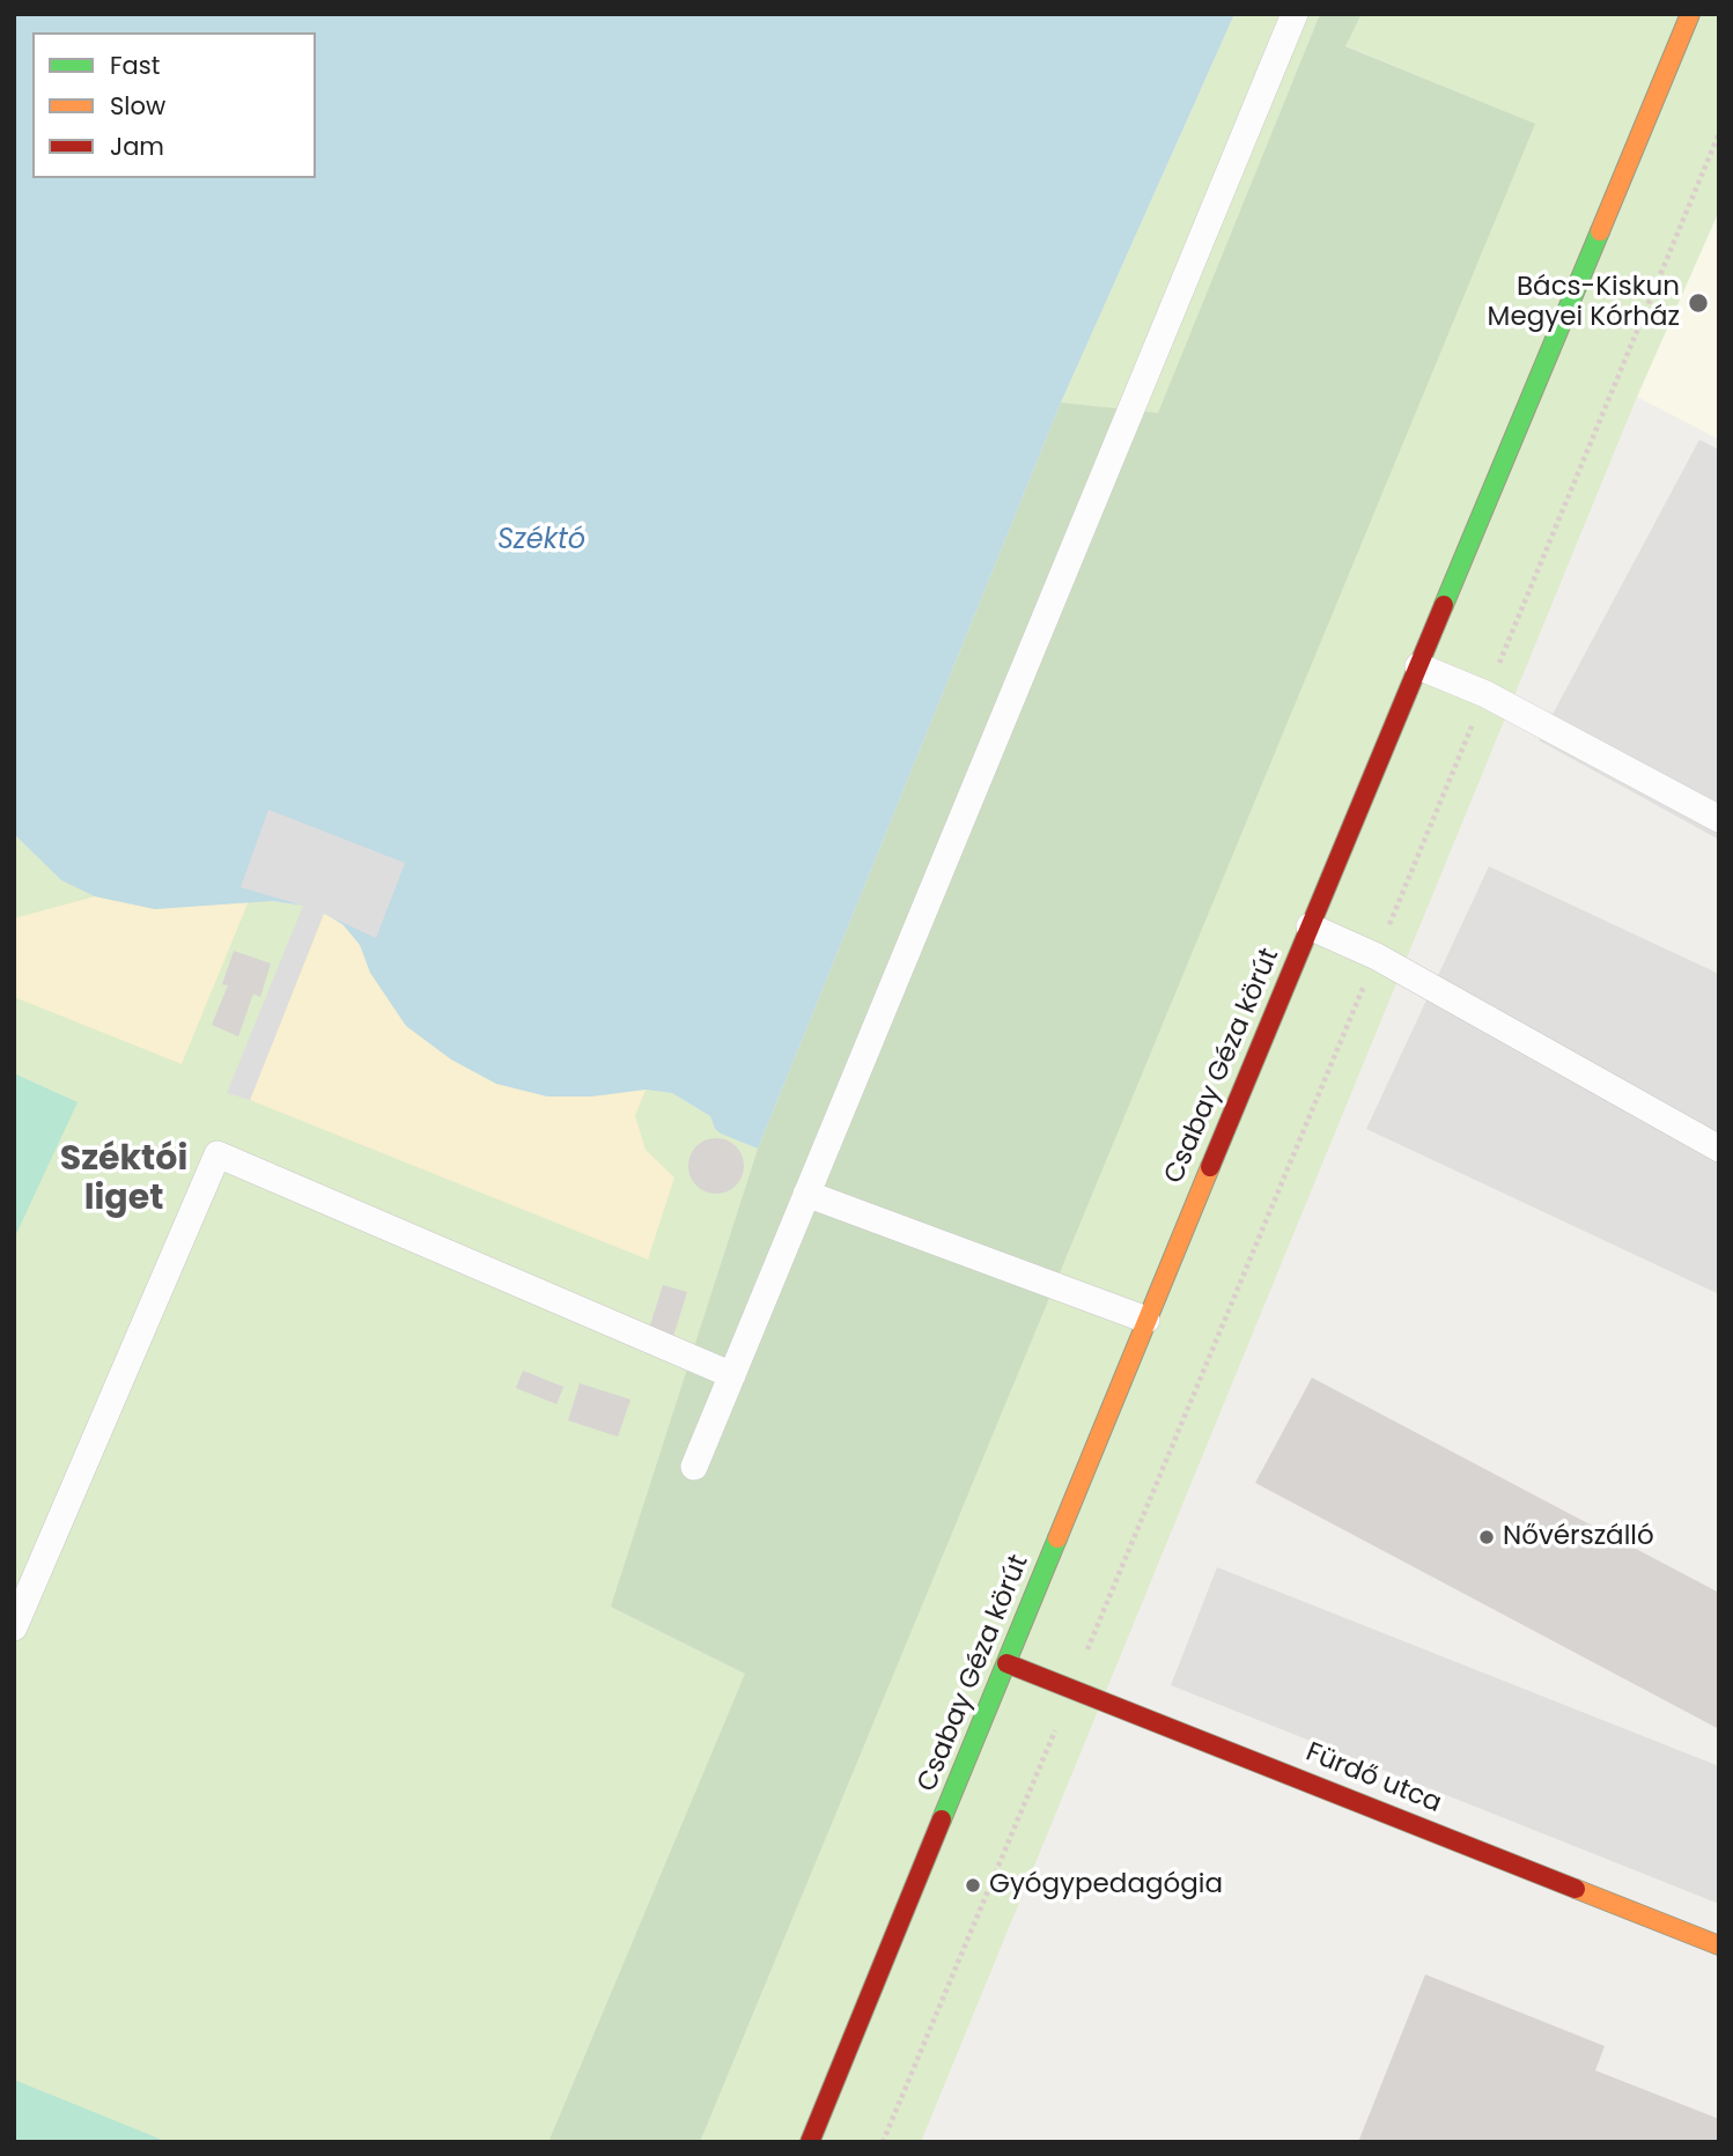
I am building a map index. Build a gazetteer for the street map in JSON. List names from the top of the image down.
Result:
{
  "streets": {
    "street": ["Csabay Géza körút", "Fürdő utca"]
  },
  "crossings": [
    ["Csabay Géza körút", "Fürdő utca"]
  ],
  "districts": ["Széktói liget"],
  "water": ["Széktó"],
  "places": ["Bács-Kiskun Megyei Kórház", "Nővérszálló", "Gyógypedagógia"],
  "legend": ["Fast", "Slow", "Jam"]
}
